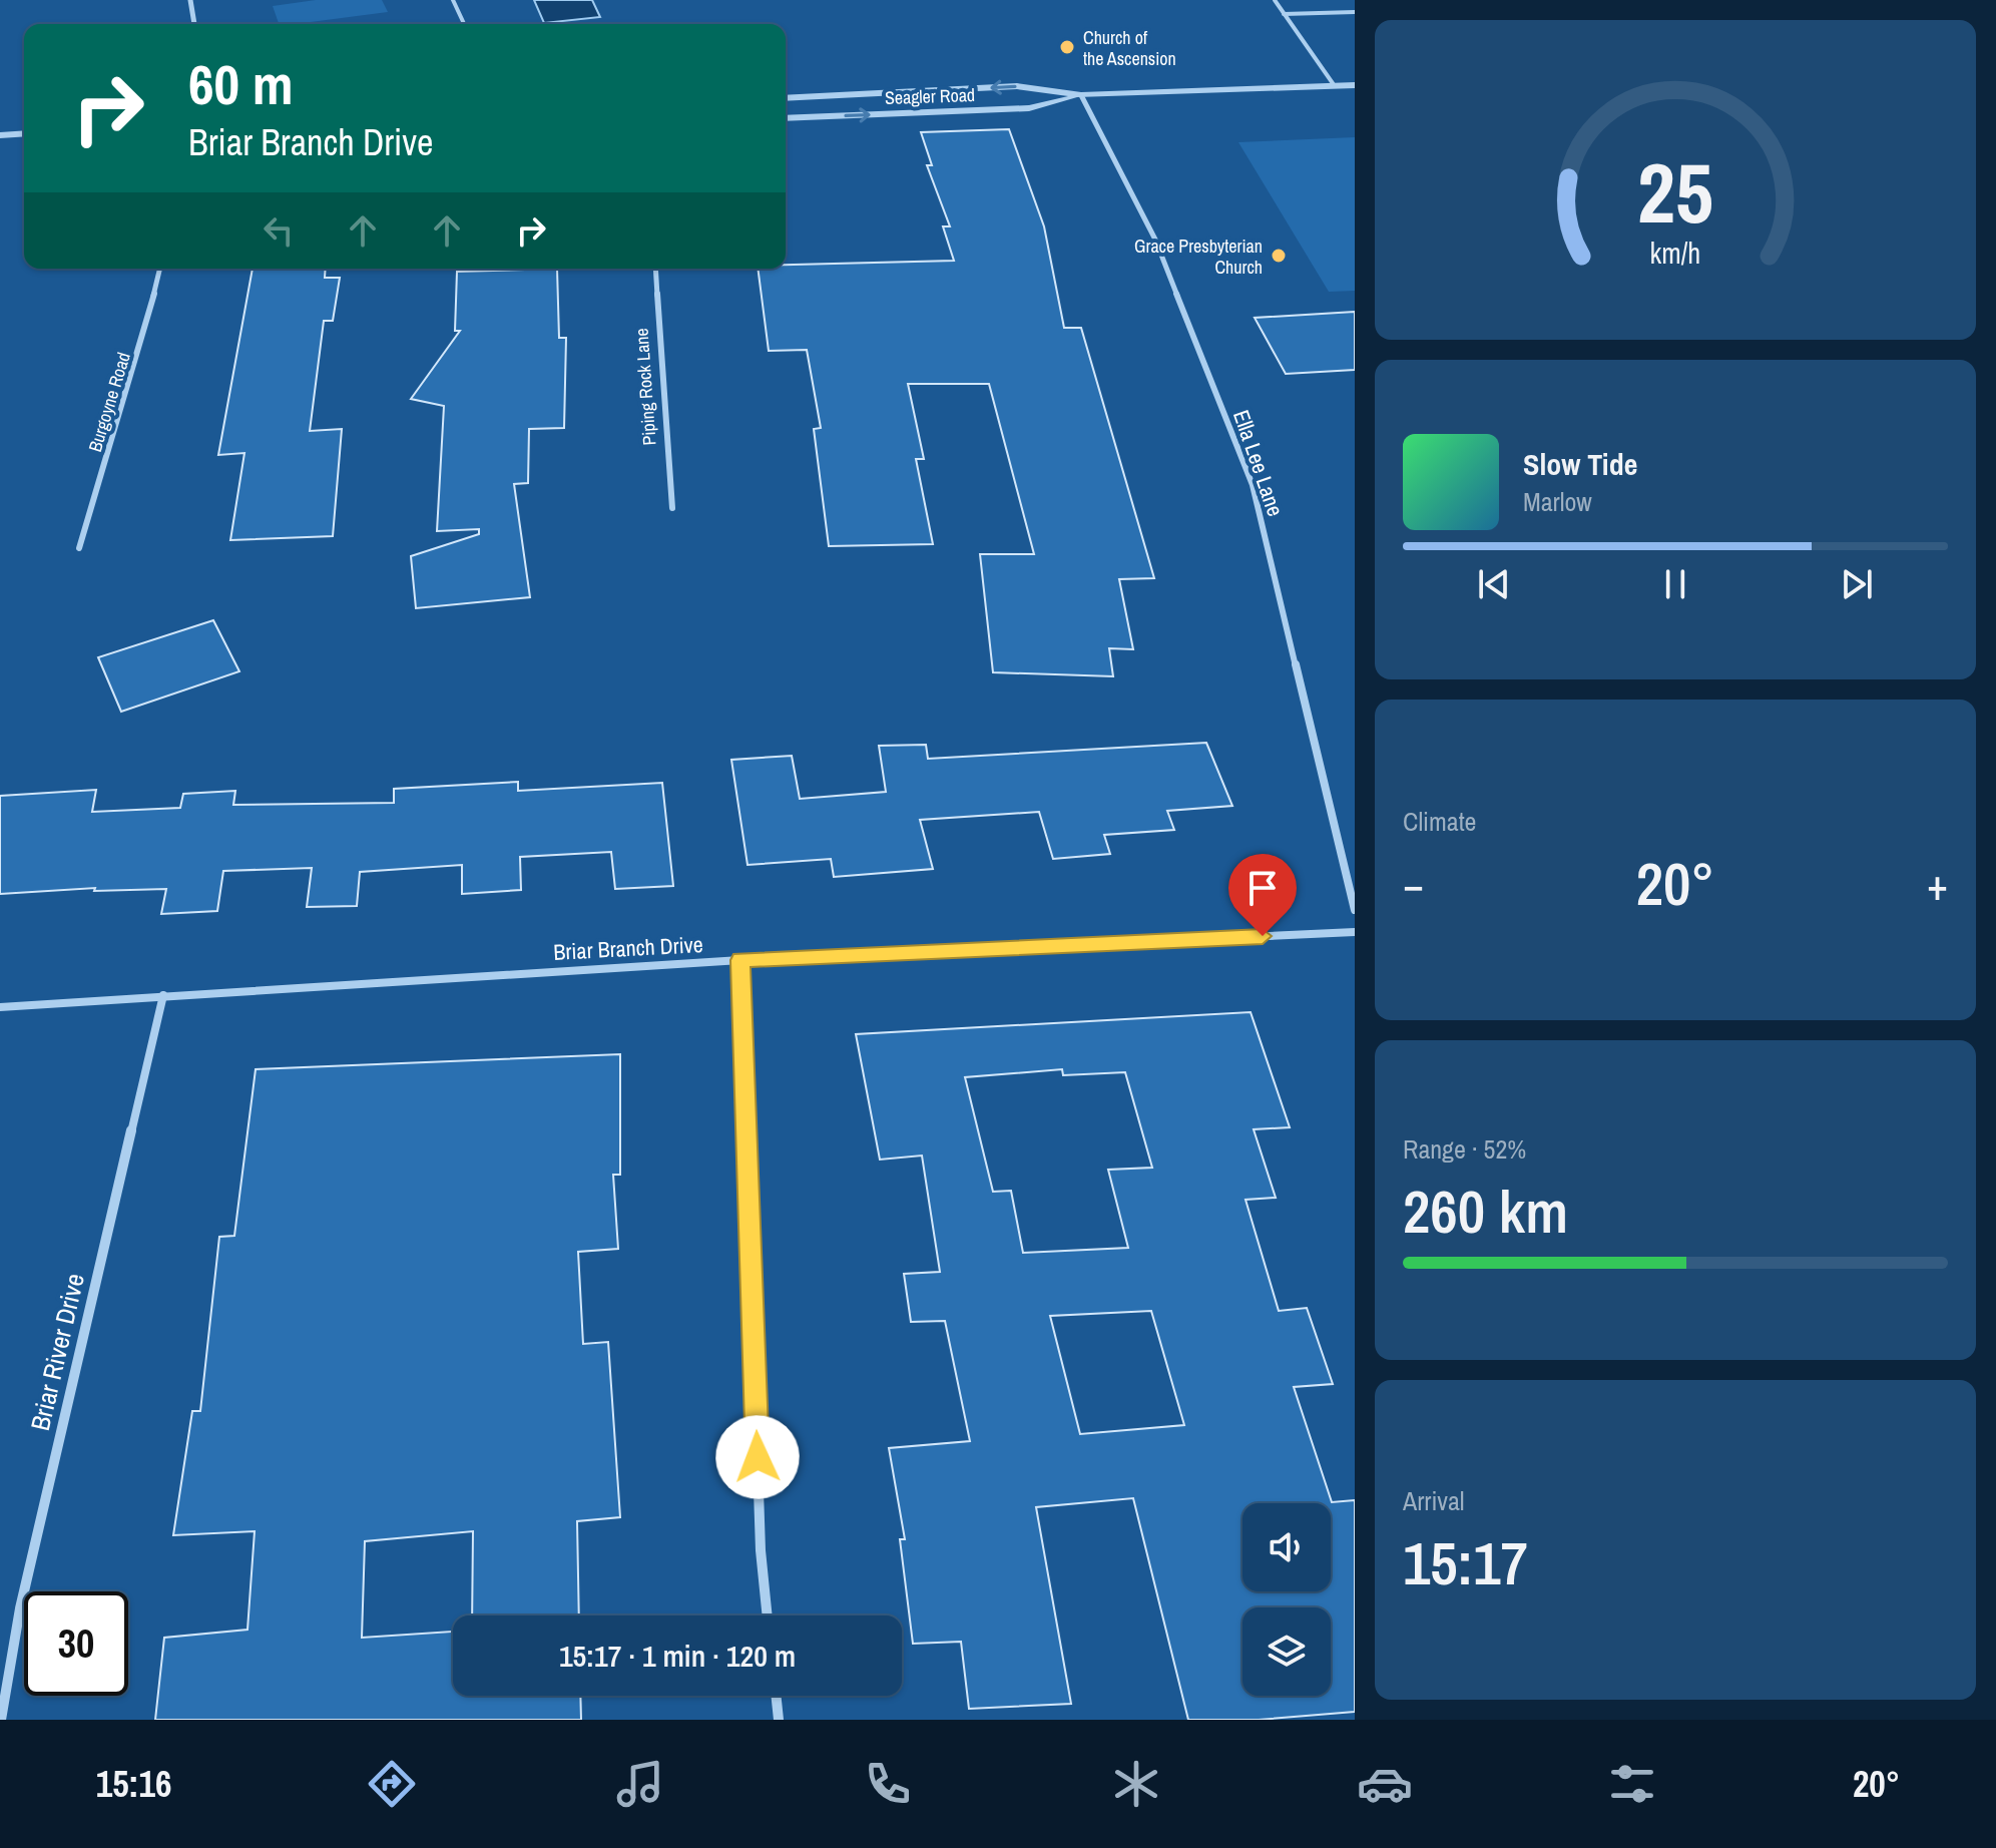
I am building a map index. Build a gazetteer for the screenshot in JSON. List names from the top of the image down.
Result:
{
  "streets": {
    "street": [
      "Seagler Road",
      "Piping Rock Lane",
      "Burgoyne Road",
      "Ella Lee Lane",
      "Briar Branch Drive",
      "Briar River Drive"
    ]
  },
  "crossings": [
    ["Seagler Road", "Ella Lee Lane"],
    ["Briar Branch Drive", "Briar River Drive"]
  ],
  "places": ["Church of the Ascension", "Grace Presbyterian Church"],
  "page": {
    "turn": ["60 m", "Briar Branch Drive"],
    "song": ["Slow Tide", "Marlow"],
    "tile": [
      "Climate",
      ["Range · 52%", "260 km"],
      ["Arrival", "15:17"]
    ],
    "heat": ["−", "20°", "+"],
    "limit": "30",
    "trip": "15:17 · 1 min · 120 m",
    "tabs": ["15:16", "20°"],
    "gauge": ["25", "km/h"]
  }
}
